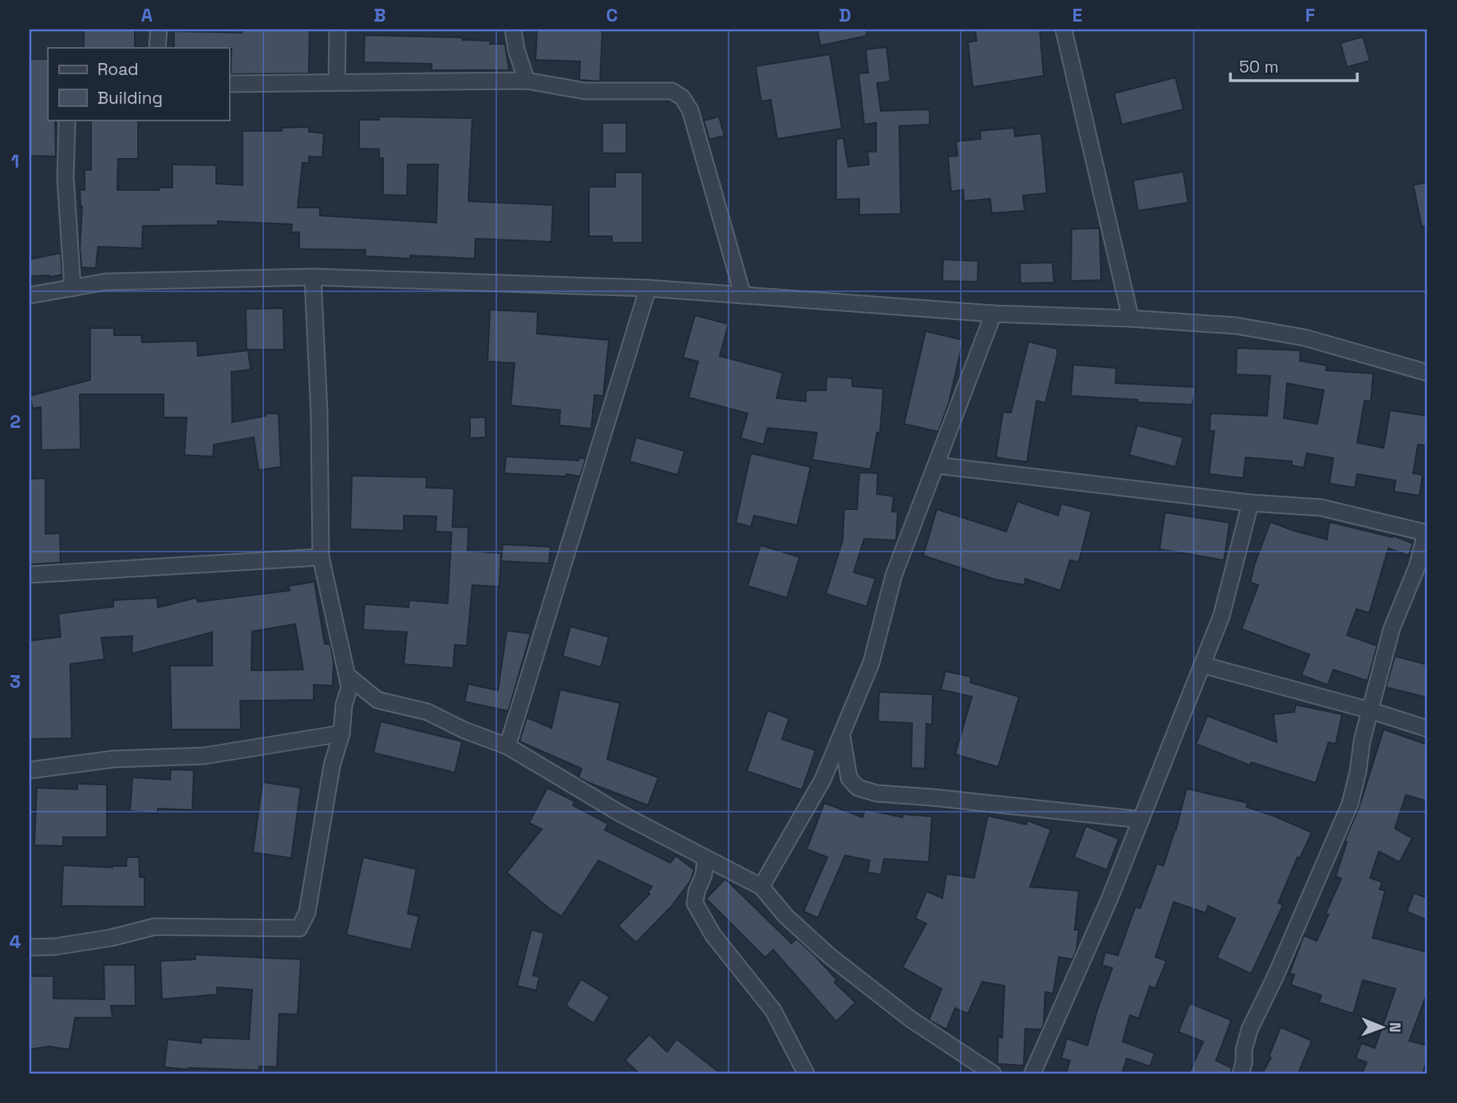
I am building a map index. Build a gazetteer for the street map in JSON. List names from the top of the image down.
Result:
{
  "legend": ["Road", "Building"],
  "scale_bar": "50 m",
  "north": "right",
  "grid": {
    "columns": [
      "A",
      "B",
      "C",
      "D",
      "E",
      "F"
    ],
    "rows": [
      "1",
      "2",
      "3",
      "4"
    ]
  }
}
